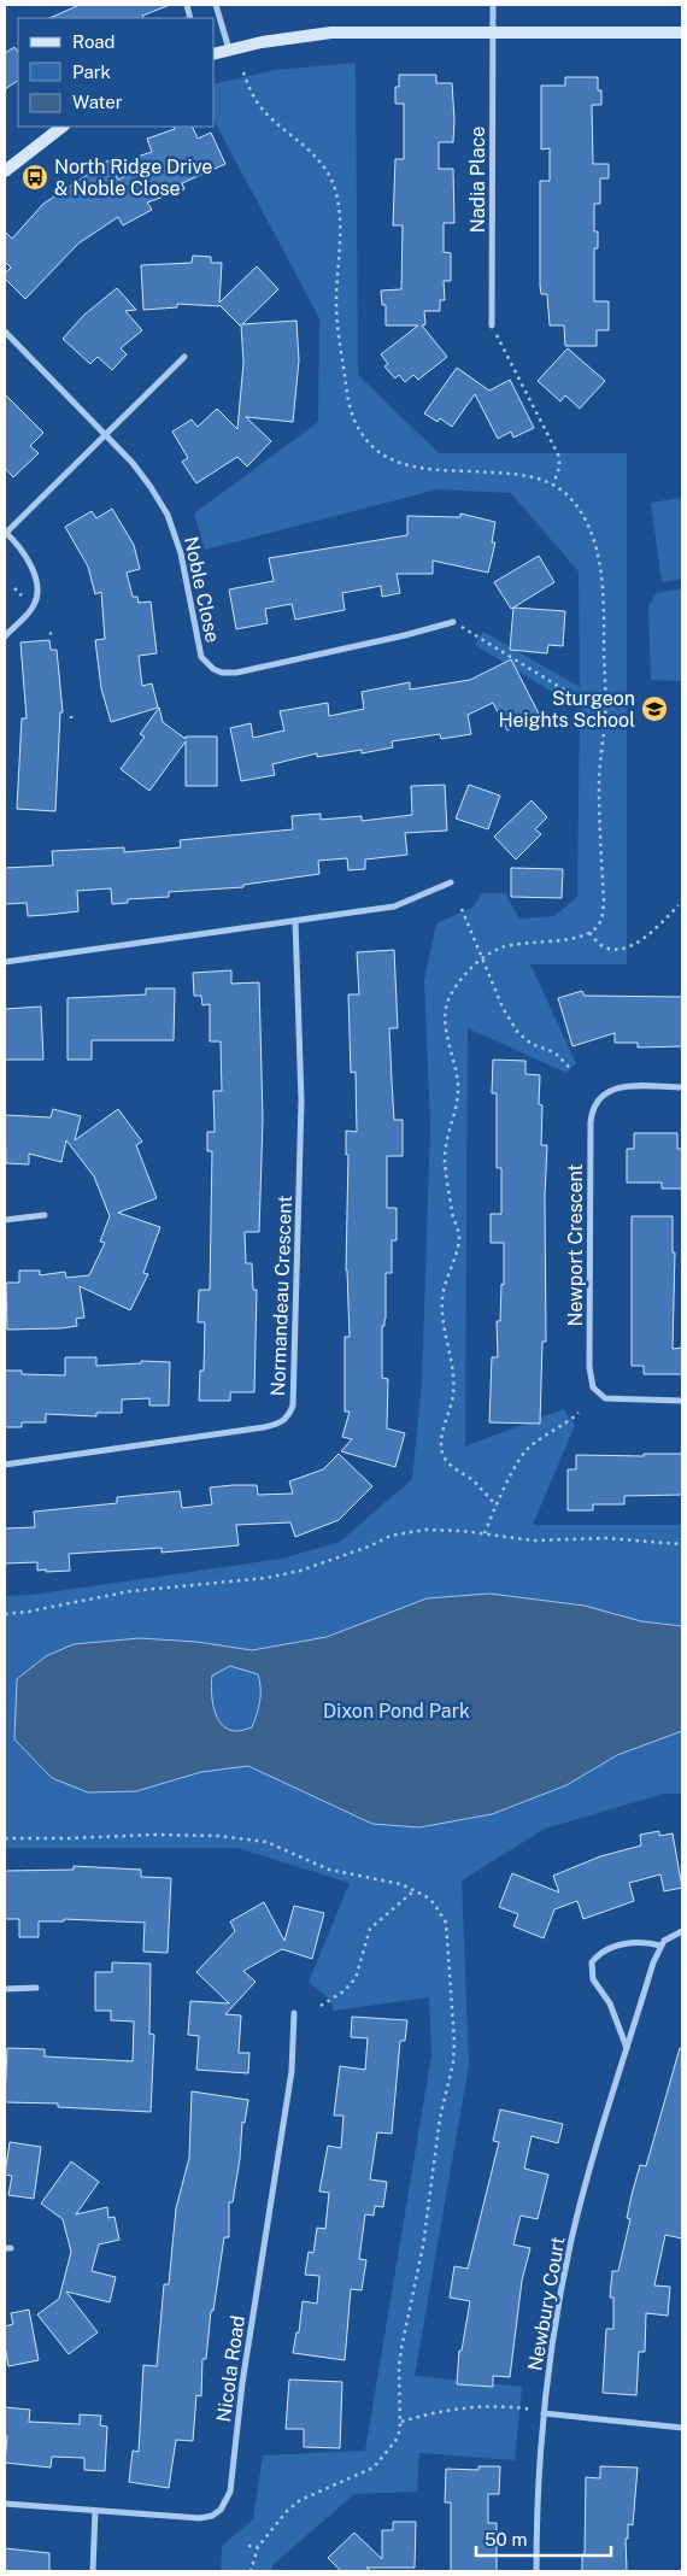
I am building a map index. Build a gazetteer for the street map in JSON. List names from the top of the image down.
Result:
{
  "streets": {
    "street": [
      "Nadia Place",
      "Noble Close",
      "Newport Crescent",
      "Normandeau Crescent",
      "Newbury Court",
      "Nicola Road"
    ]
  },
  "parks": ["Dixon Pond Park"],
  "places": {
    "bus stop": ["North Ridge Drive & Noble Close"],
    "school or university": ["Sturgeon Heights School"]
  },
  "legend": ["Road", "Park", "Water"],
  "scale_bar": "50 m"
}
